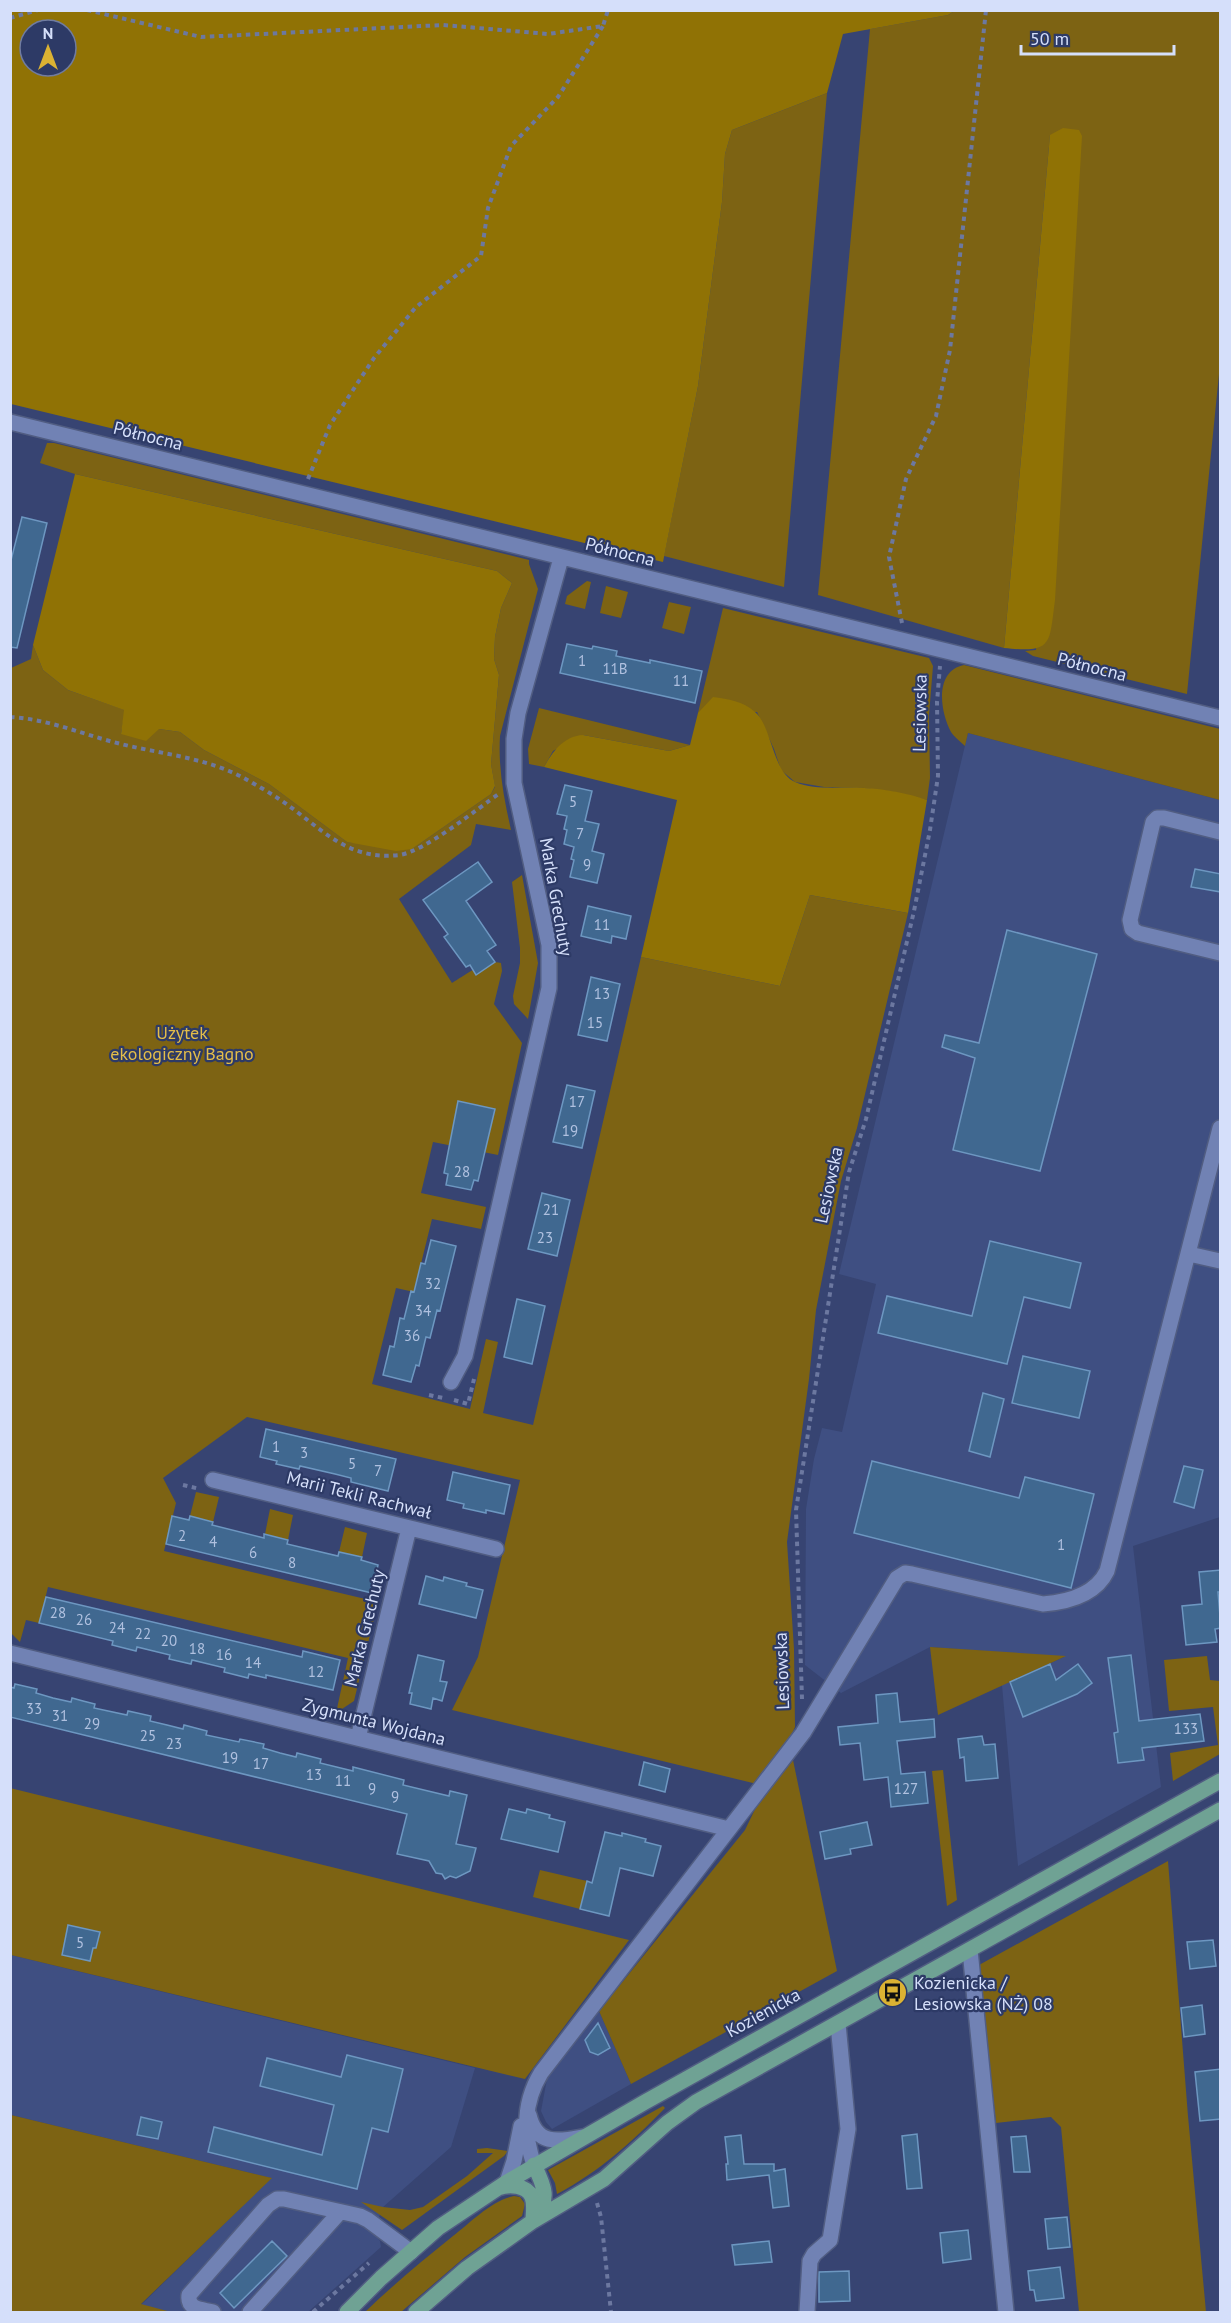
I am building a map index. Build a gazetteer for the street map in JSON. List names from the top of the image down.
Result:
{
  "streets": {
    "main road": ["Kozienicka"],
    "street": [
      "Północna",
      "Lesiowska",
      "Marka Grechuty",
      "Marii Tekli Rachwał",
      "Zygmunta Wojdana"
    ]
  },
  "crossings": [
    ["Północna", "Lesiowska"],
    ["Północna", "Marka Grechuty"],
    ["Lesiowska", "Zygmunta Wojdana"],
    ["Lesiowska", "Kozienicka"],
    ["Marka Grechuty", "Marii Tekli Rachwał"],
    ["Marka Grechuty", "Zygmunta Wojdana"]
  ],
  "parks": ["Użytek ekologiczny Bagno"],
  "places": {
    "bus stop": ["Kozienicka / Lesiowska (NŻ) 08"]
  },
  "house_numbers": [
    "1",
    "11B",
    "11",
    "5",
    "7",
    "9",
    "11",
    "13",
    "15",
    "17",
    "19",
    "28",
    "21",
    "23",
    "32",
    "34",
    "36",
    "1",
    "3",
    "5",
    "7",
    "2",
    "4",
    "1",
    "6",
    "8",
    "28",
    "26",
    "24",
    "22",
    "20",
    "18",
    "16",
    "14",
    "12",
    "33",
    "31",
    "29",
    "133",
    "25",
    "23",
    "19",
    "17",
    "13",
    "11",
    "9",
    "127",
    "9",
    "5"
  ],
  "scale_bar": "50 m",
  "north": "top"
}
